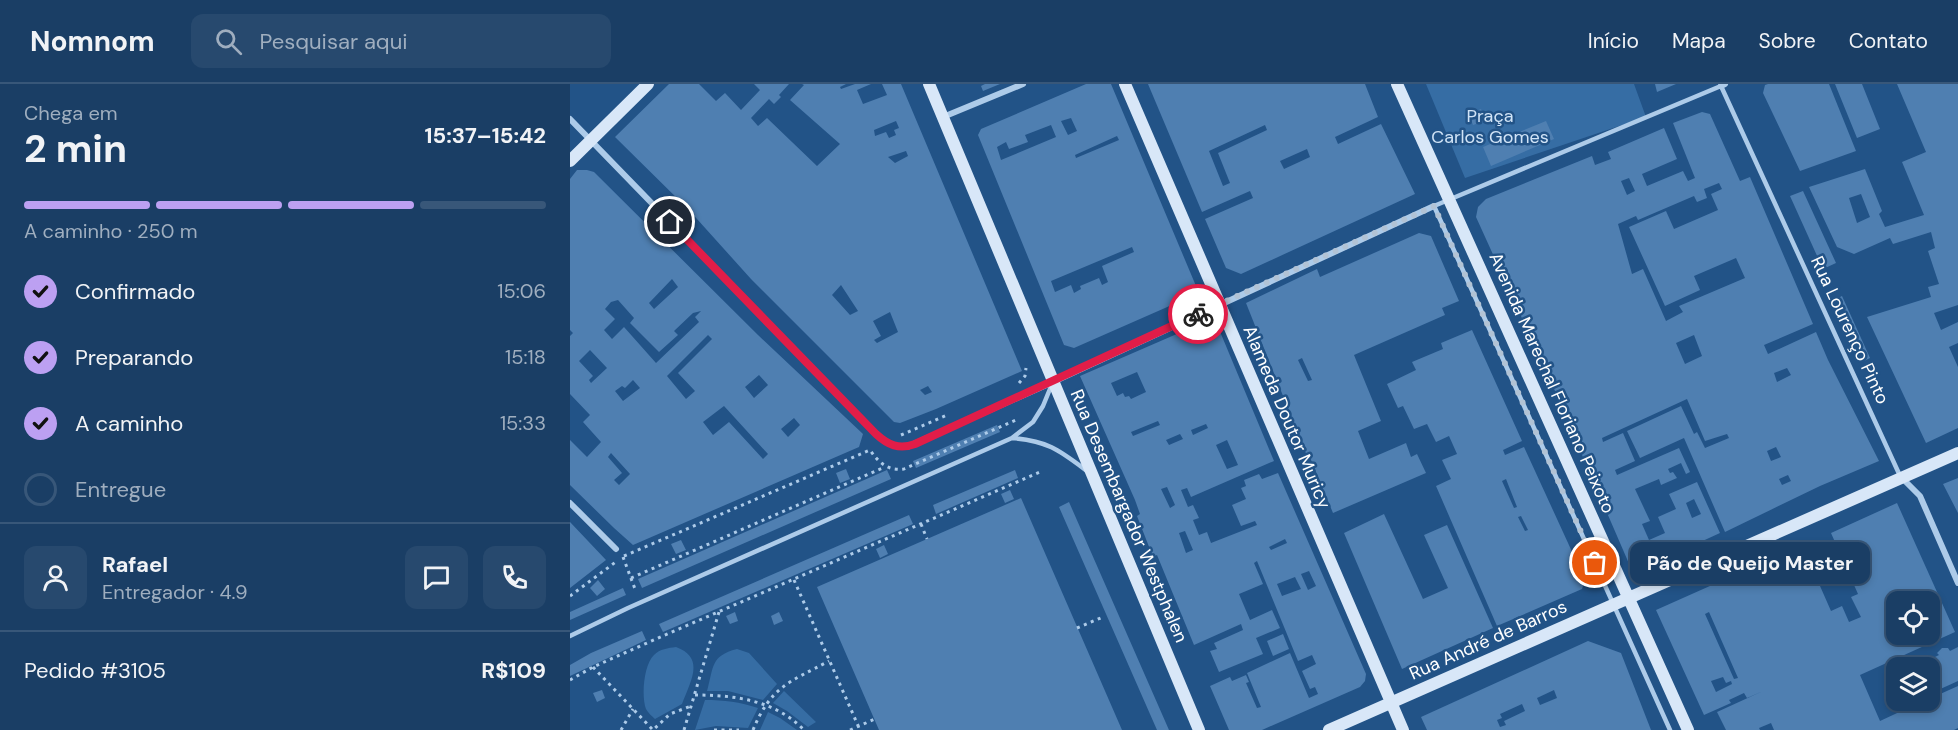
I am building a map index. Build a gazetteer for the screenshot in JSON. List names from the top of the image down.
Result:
{
  "streets": {
    "street": [
      "Rua Lourenço Pinto",
      "Avenida Marechal Floriano Peixoto",
      "Alameda Doutor Muricy",
      "Rua Desembargador Westphalen",
      "Rua André de Barros"
    ]
  },
  "crossings": [
    ["Rua Lourenço Pinto", "Rua André de Barros"],
    ["Avenida Marechal Floriano Peixoto", "Rua André de Barros"],
    ["Alameda Doutor Muricy", "Rua André de Barros"]
  ],
  "parks": ["Praça Carlos Gomes"],
  "places": ["Pão de Queijo Master"],
  "page": {
    "header": "Nomnom",
    "search": "Pesquisar aqui",
    "nav": [
      "Início",
      "Mapa",
      "Sobre",
      "Contato"
    ],
    "heading": ["2 min", "Chega em", "15:37–15:42"],
    "panel": [
      "Rafael",
      "Entregador · 4.9",
      "Pedido #3105",
      "R$109"
    ],
    "bar": "A caminho · 250 m",
    "list": [
      ["Confirmado", "15:06"],
      ["Preparando", "15:18"],
      ["A caminho", "15:33"],
      "Entregue"
    ],
    "bubble": "Pão de Queijo Master"
  }
}
